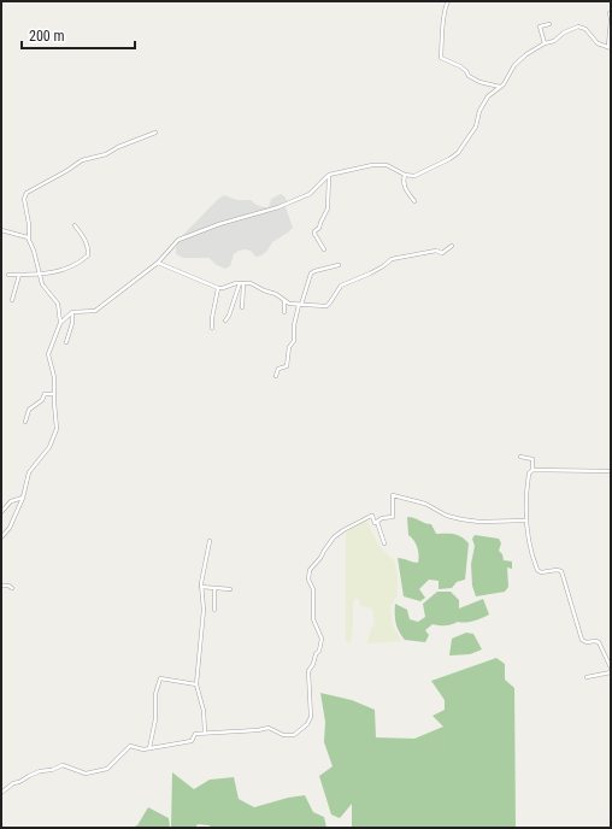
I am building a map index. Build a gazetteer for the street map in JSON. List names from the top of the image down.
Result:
{
  "scale_bar": "200 m"
}
